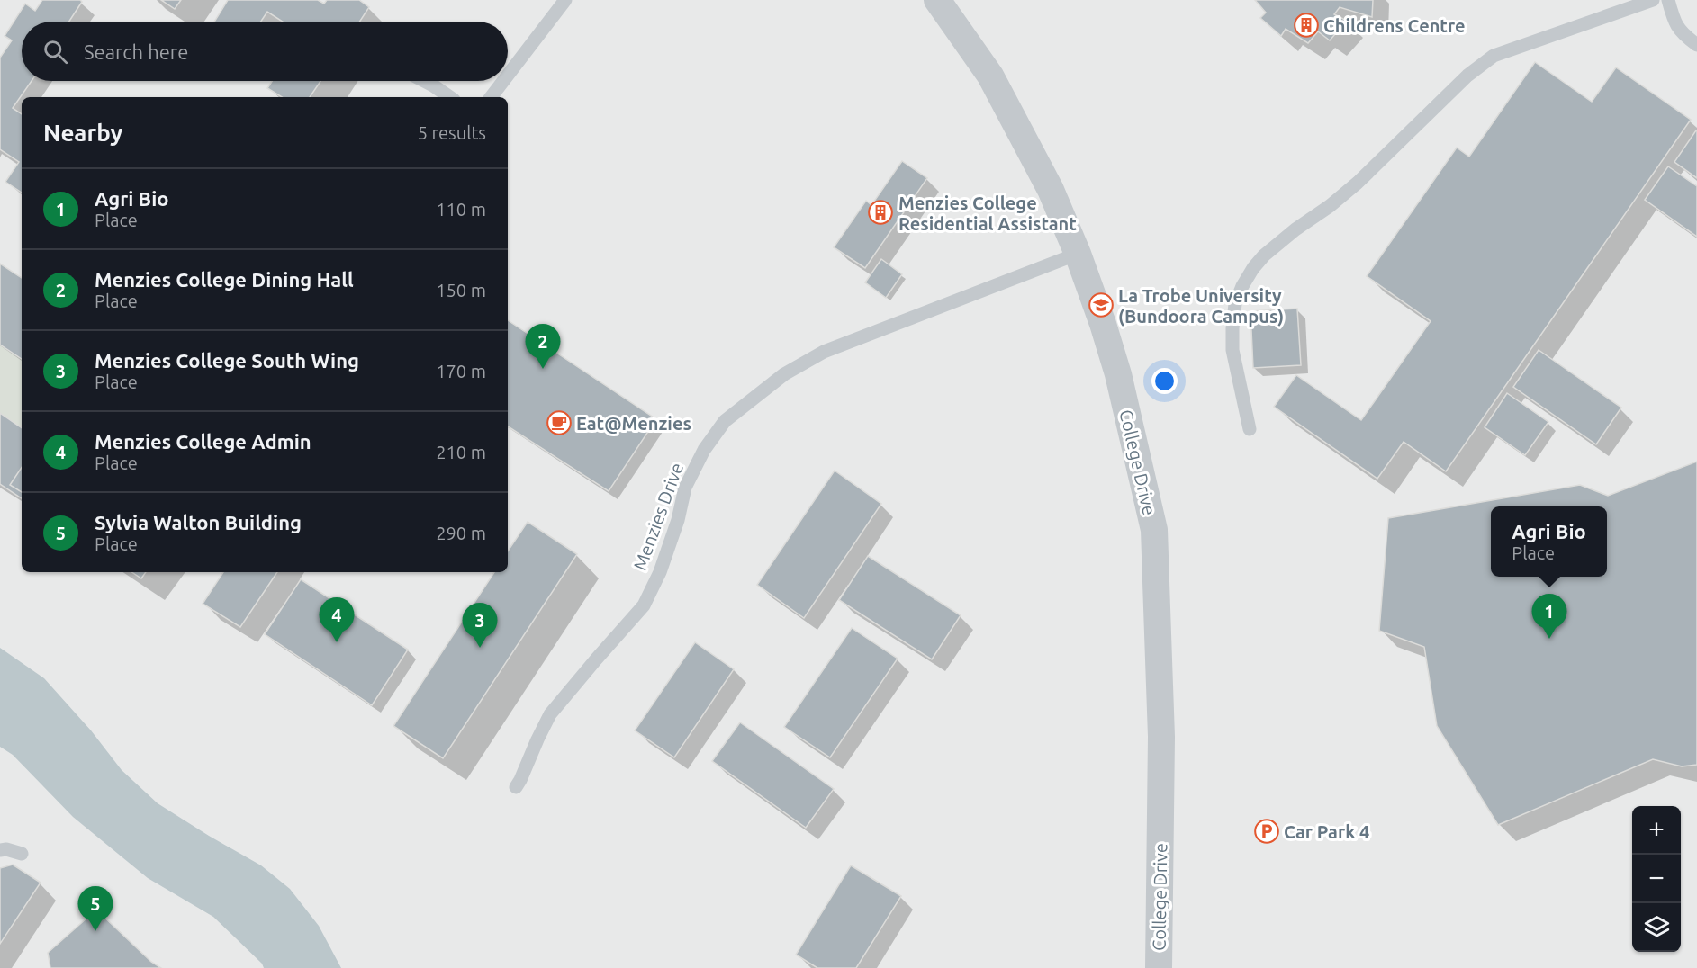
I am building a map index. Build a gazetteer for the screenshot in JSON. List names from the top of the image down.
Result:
{
  "streets": {
    "street": ["College Drive"],
    "lane": ["Menzies Drive"]
  },
  "crossings": [
    ["College Drive", "Menzies Drive"]
  ],
  "places": {
    "building": ["Childrens Centre", "Menzies College Residential Assistant"],
    "school or university": ["La Trobe University (Bundoora Campus)"],
    "cafe": ["Eat@Menzies"],
    "parking": ["Car Park 4"]
  },
  "page": {
    "search": "Search here",
    "heading": ["Nearby", "5 results"],
    "list": [
      {
        "mark": "1",
        "name": "Agri Bio",
        "note": "Place",
        "value": "110 m"
      },
      {
        "mark": "2",
        "name": "Menzies College Dining Hall",
        "note": "Place",
        "value": "150 m"
      },
      {
        "mark": "3",
        "name": "Menzies College South Wing",
        "note": "Place",
        "value": "170 m"
      },
      {
        "mark": "4",
        "name": "Menzies College Admin",
        "note": "Place",
        "value": "210 m"
      },
      {
        "mark": "5",
        "name": "Sylvia Walton Building",
        "note": "Place",
        "value": "290 m"
      }
    ],
    "pins": [
      "2",
      "1",
      "4",
      "3",
      "5"
    ],
    "popup": ["Agri Bio", "Place"],
    "map_buttons": ["+", "−"]
  }
}
